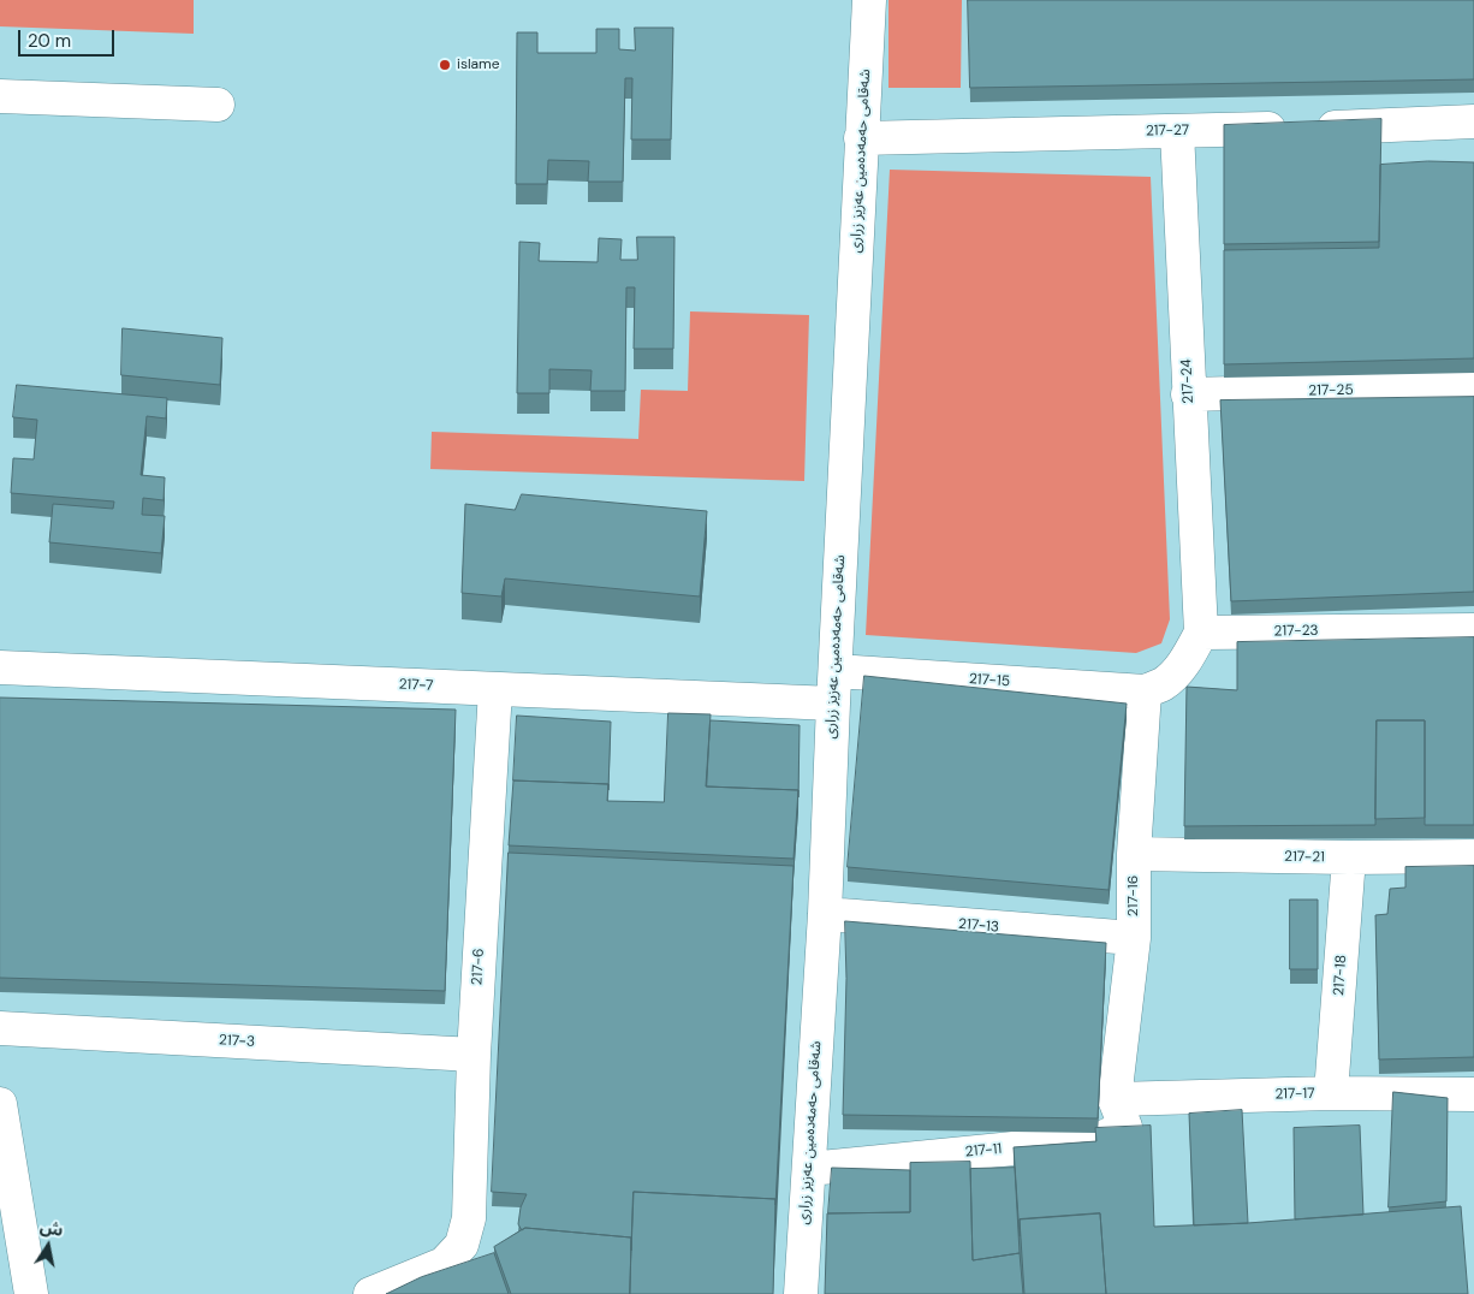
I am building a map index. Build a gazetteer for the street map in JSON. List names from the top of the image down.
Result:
{
  "streets": {
    "street": [
      "217-27",
      "شەقامی حەمەدەمین عەزیز زراری",
      "217-24",
      "217-25",
      "217-23",
      "217-15",
      "217-7",
      "217-21",
      "217-16",
      "217-13",
      "217-6",
      "217-18",
      "217-3",
      "217-17",
      "217-11"
    ]
  },
  "crossings": [
    ["217-27", "شەقامی حەمەدەمین عەزیز زراری"],
    ["217-27", "217-24"],
    ["شەقامی حەمەدەمین عەزیز زراری", "217-15"],
    ["شەقامی حەمەدەمین عەزیز زراری", "217-7"],
    ["شەقامی حەمەدەمین عەزیز زراری", "217-13"],
    ["شەقامی حەمەدەمین عەزیز زراری", "217-11"],
    ["217-24", "217-25"],
    ["217-24", "217-23"],
    ["217-15", "217-16"],
    ["217-7", "217-6"],
    ["217-21", "217-16"],
    ["217-21", "217-18"],
    ["217-16", "217-13"],
    ["217-16", "217-17"],
    ["217-16", "217-11"],
    ["217-6", "217-3"],
    ["217-18", "217-17"],
    ["217-17", "217-11"]
  ],
  "places": ["islame"],
  "scale_bar": "20 m",
  "north": "top"
}
